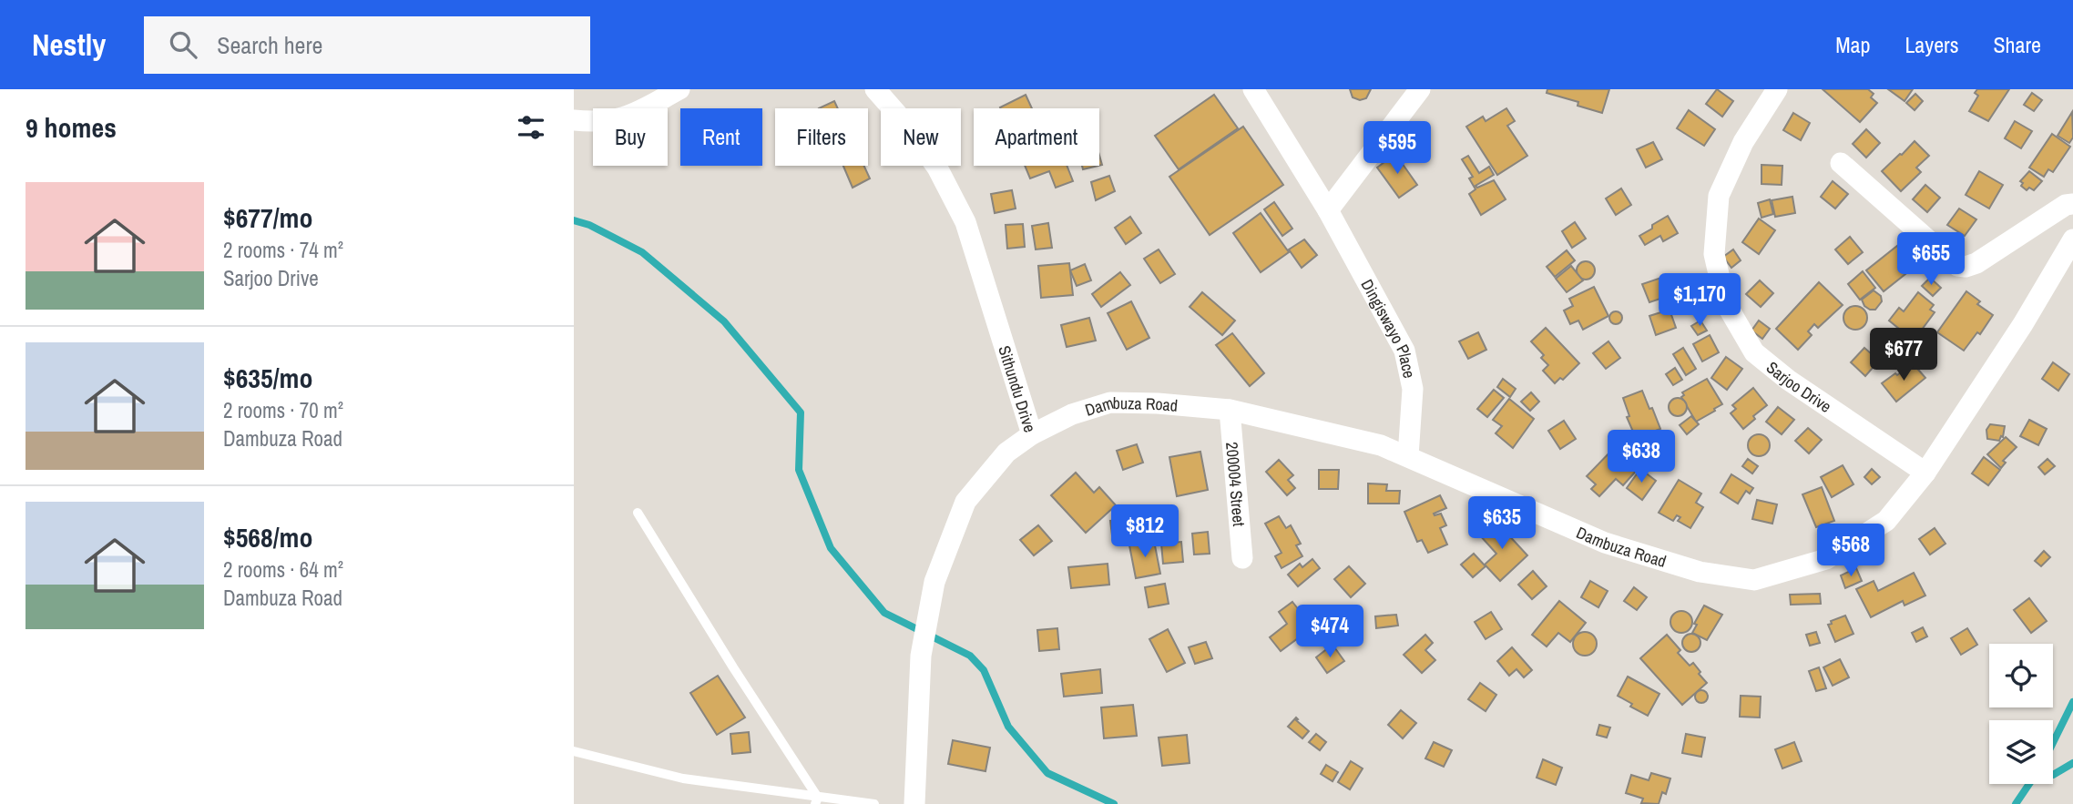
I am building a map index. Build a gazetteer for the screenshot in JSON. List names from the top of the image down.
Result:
{
  "streets": {
    "street": [
      "Dingiswayo Place",
      "Sarjoo Drive",
      "Sithundu Drive",
      "Dambuza Road",
      "200004 Street"
    ]
  },
  "crossings": [
    ["Dingiswayo Place", "Dambuza Road"],
    ["Sarjoo Drive", "Dambuza Road"],
    ["Sithundu Drive", "Dambuza Road"],
    ["Dambuza Road", "200004 Street"]
  ],
  "page": {
    "header": "Nestly",
    "search": "Search here",
    "nav": ["Map", "Layers", "Share"],
    "heading": "9 homes",
    "chip": [
      "Buy",
      "Rent",
      "Filters",
      "New",
      "Apartment"
    ],
    "price": [
      "$595",
      "$655",
      "$1,170",
      "$677",
      "$638",
      "$635",
      "$812",
      "$568",
      "$474"
    ],
    "list": [
      {
        "name": "$677/mo",
        "note": "2 rooms · 74 m² · Sarjoo Drive"
      },
      {
        "name": "$635/mo",
        "note": "2 rooms · 70 m² · Dambuza Road"
      },
      {
        "name": "$568/mo",
        "note": "2 rooms · 64 m² · Dambuza Road"
      }
    ]
  }
}
